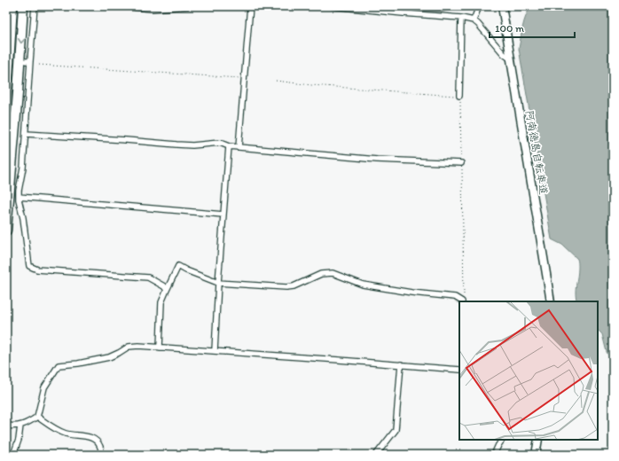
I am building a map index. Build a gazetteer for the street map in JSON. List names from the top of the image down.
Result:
{
  "streets": {
    "main road": ["阿南徳島自転車道"]
  },
  "scale_bar": "100 m"
}
